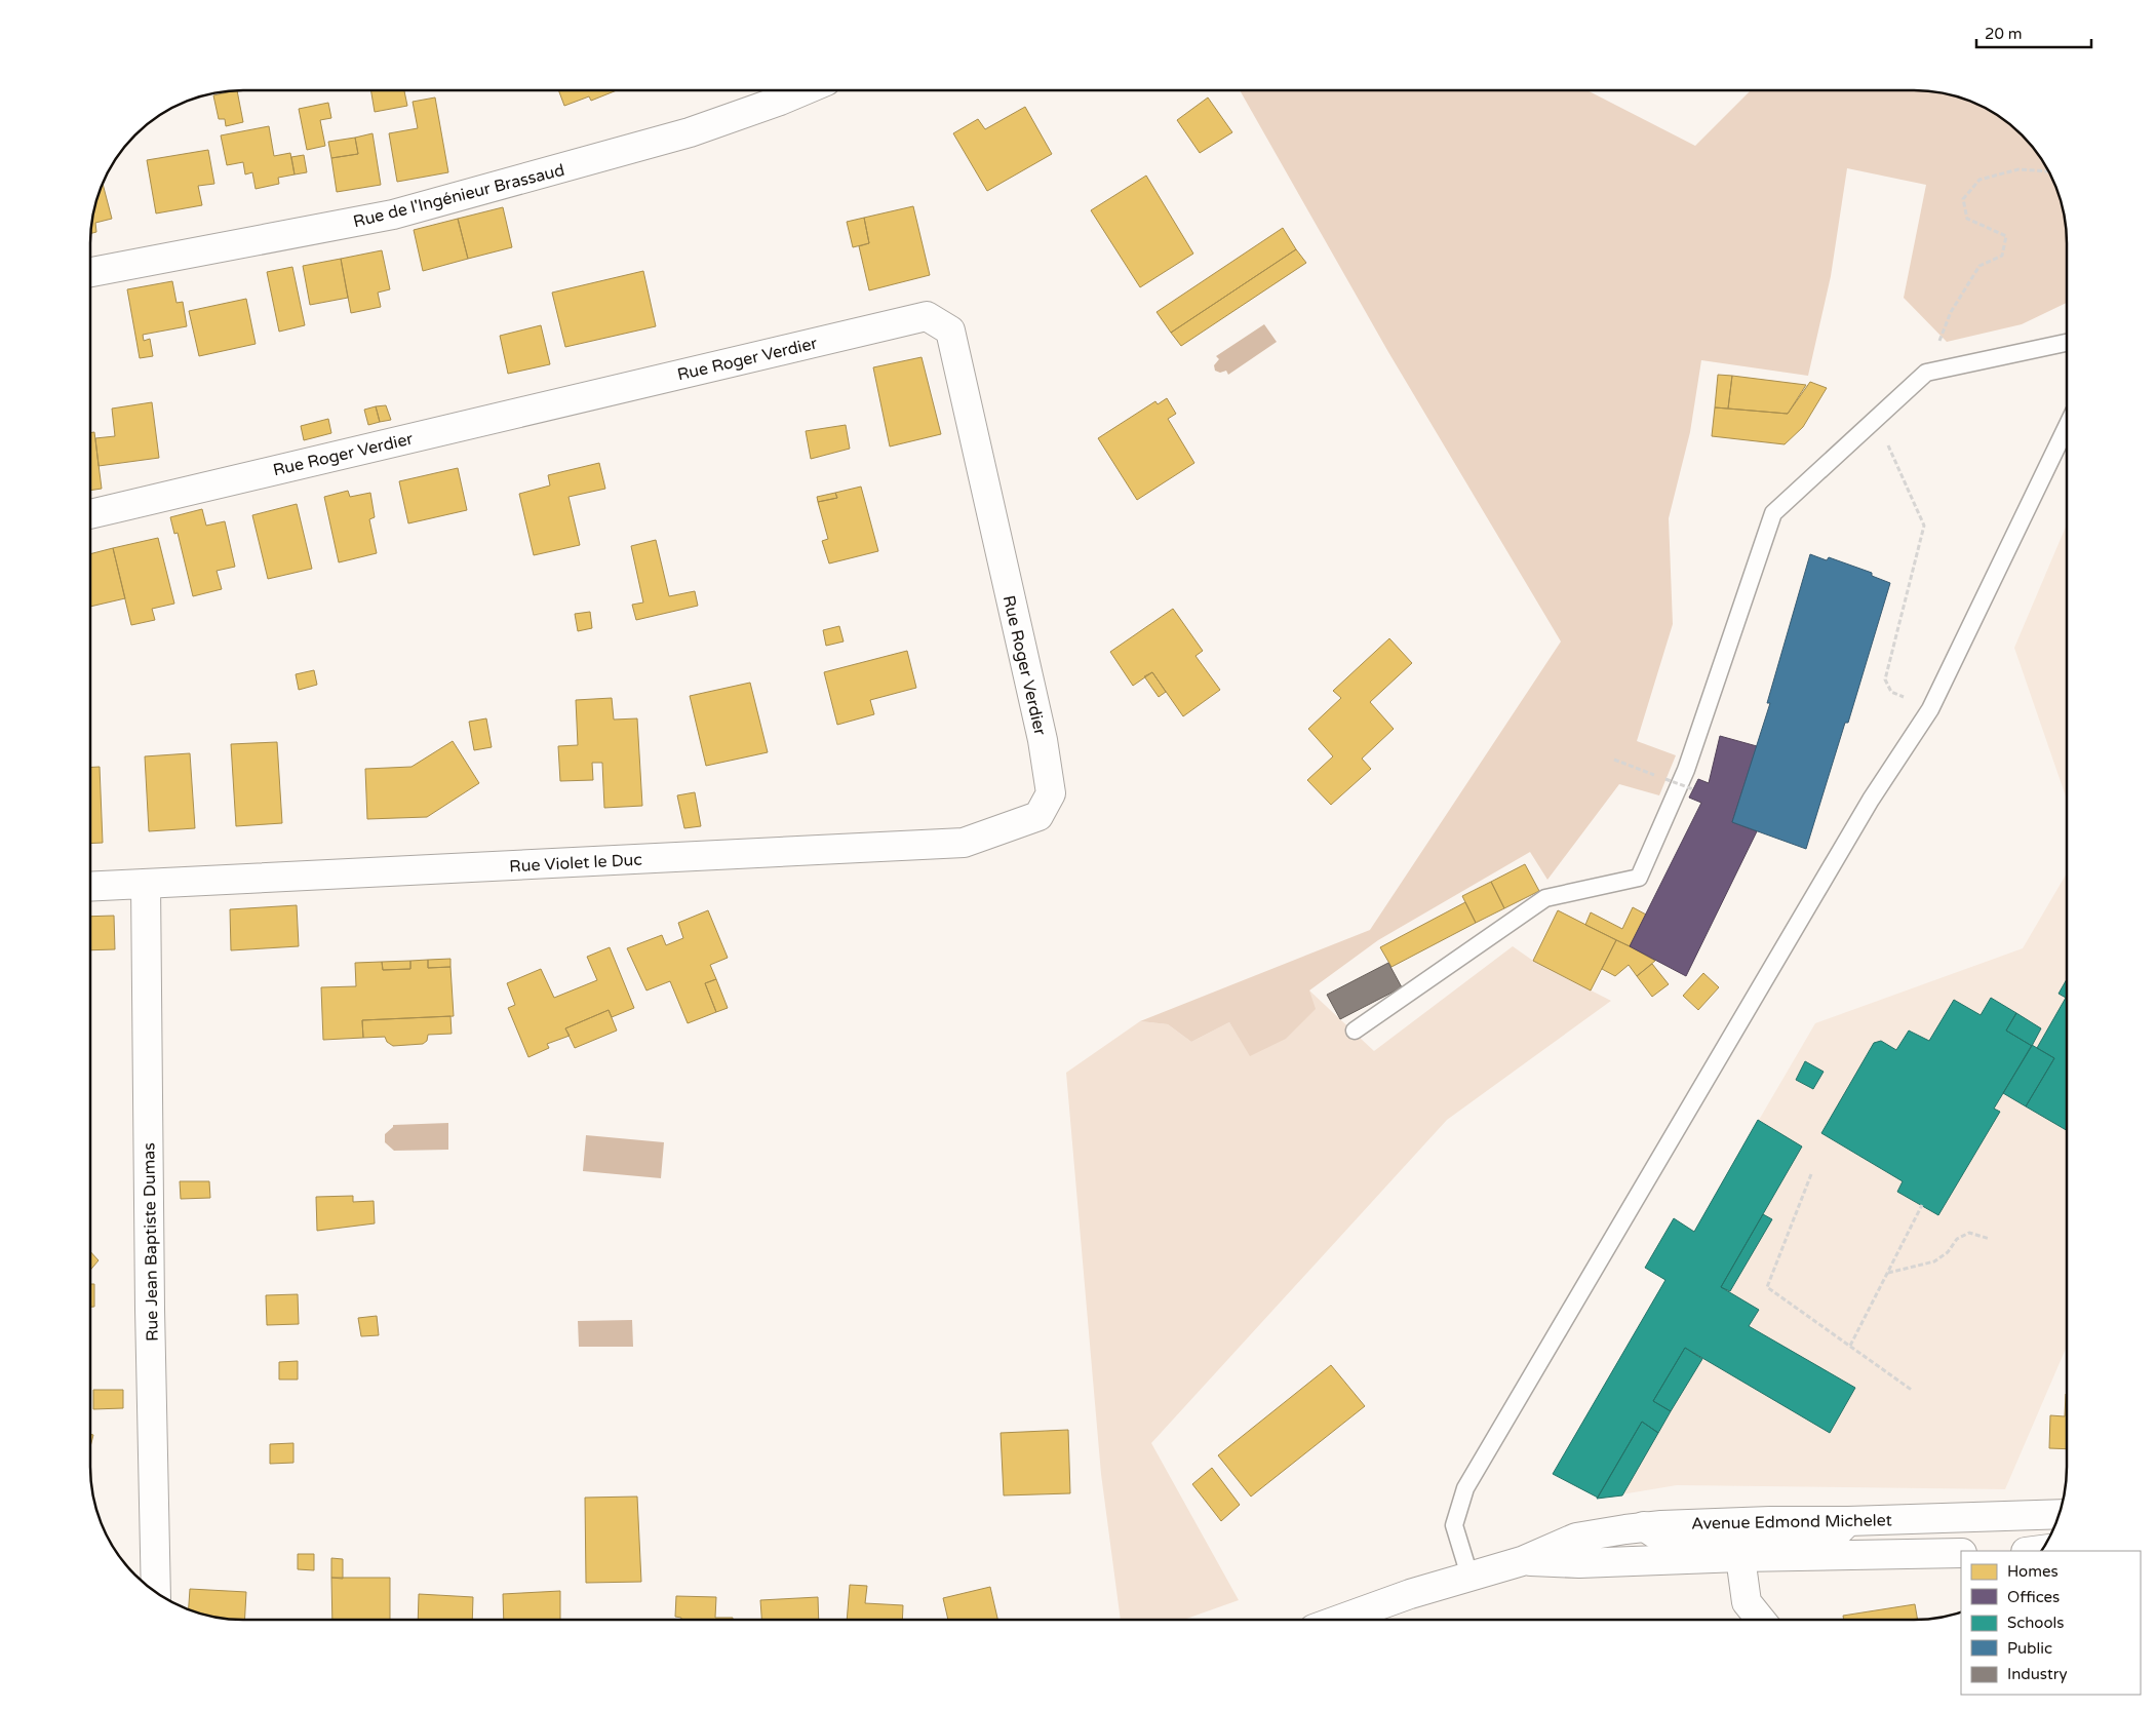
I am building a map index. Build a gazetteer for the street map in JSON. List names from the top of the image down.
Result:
{
  "streets": {
    "street": [
      "Rue de l'Ingénieur Brassaud",
      "Rue Roger Verdier",
      "Rue Violet le Duc",
      "Rue Jean Baptiste Dumas",
      "Avenue Edmond Michelet"
    ]
  },
  "crossings": [
    ["Rue Roger Verdier", "Rue Violet le Duc"],
    ["Rue Violet le Duc", "Rue Jean Baptiste Dumas"]
  ],
  "legend": [
    "Homes",
    "Offices",
    "Schools",
    "Public",
    "Industry"
  ],
  "scale_bar": "20 m"
}
